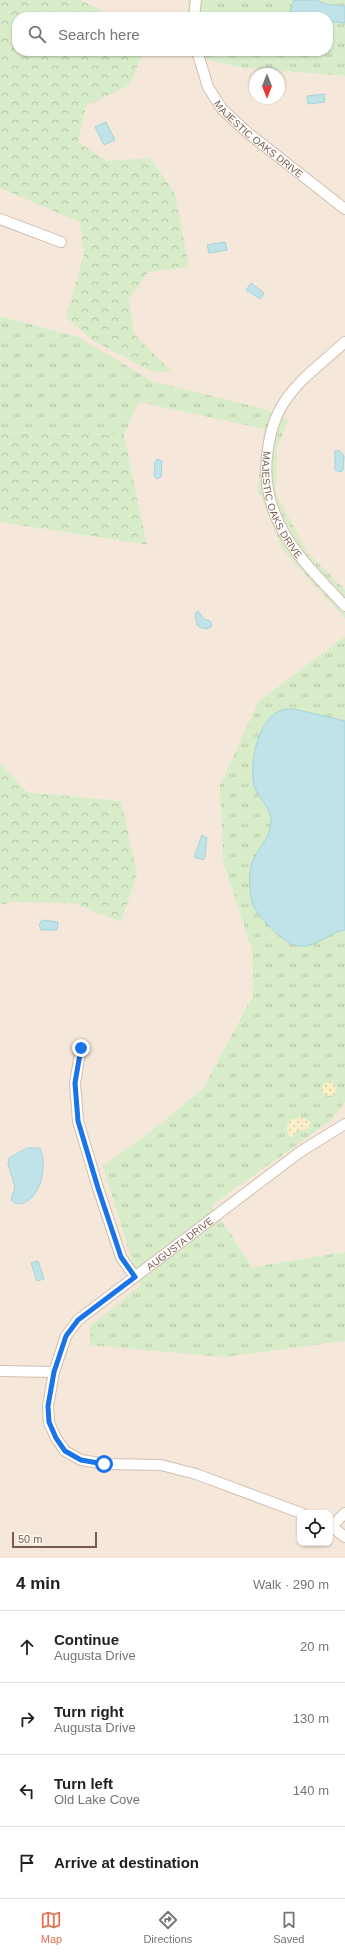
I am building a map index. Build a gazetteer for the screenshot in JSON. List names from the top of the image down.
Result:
{
  "streets": {
    "street": ["MAJESTIC OAKS DRIVE", "AUGUSTA DRIVE"]
  },
  "scale_bar": "50 m",
  "north": "bottom",
  "page": {
    "search": "Search here",
    "scale": "50 m",
    "heading": ["4 min", "Walk · 290 m"],
    "list": [
      ["Continue", "Augusta Drive", "20 m"],
      ["Turn right", "Augusta Drive", "130 m"],
      ["Turn left", "Old Lake Cove", "140 m"],
      "Arrive at destination"
    ],
    "nav": ["Map", "Directions", "Saved"]
  }
}
